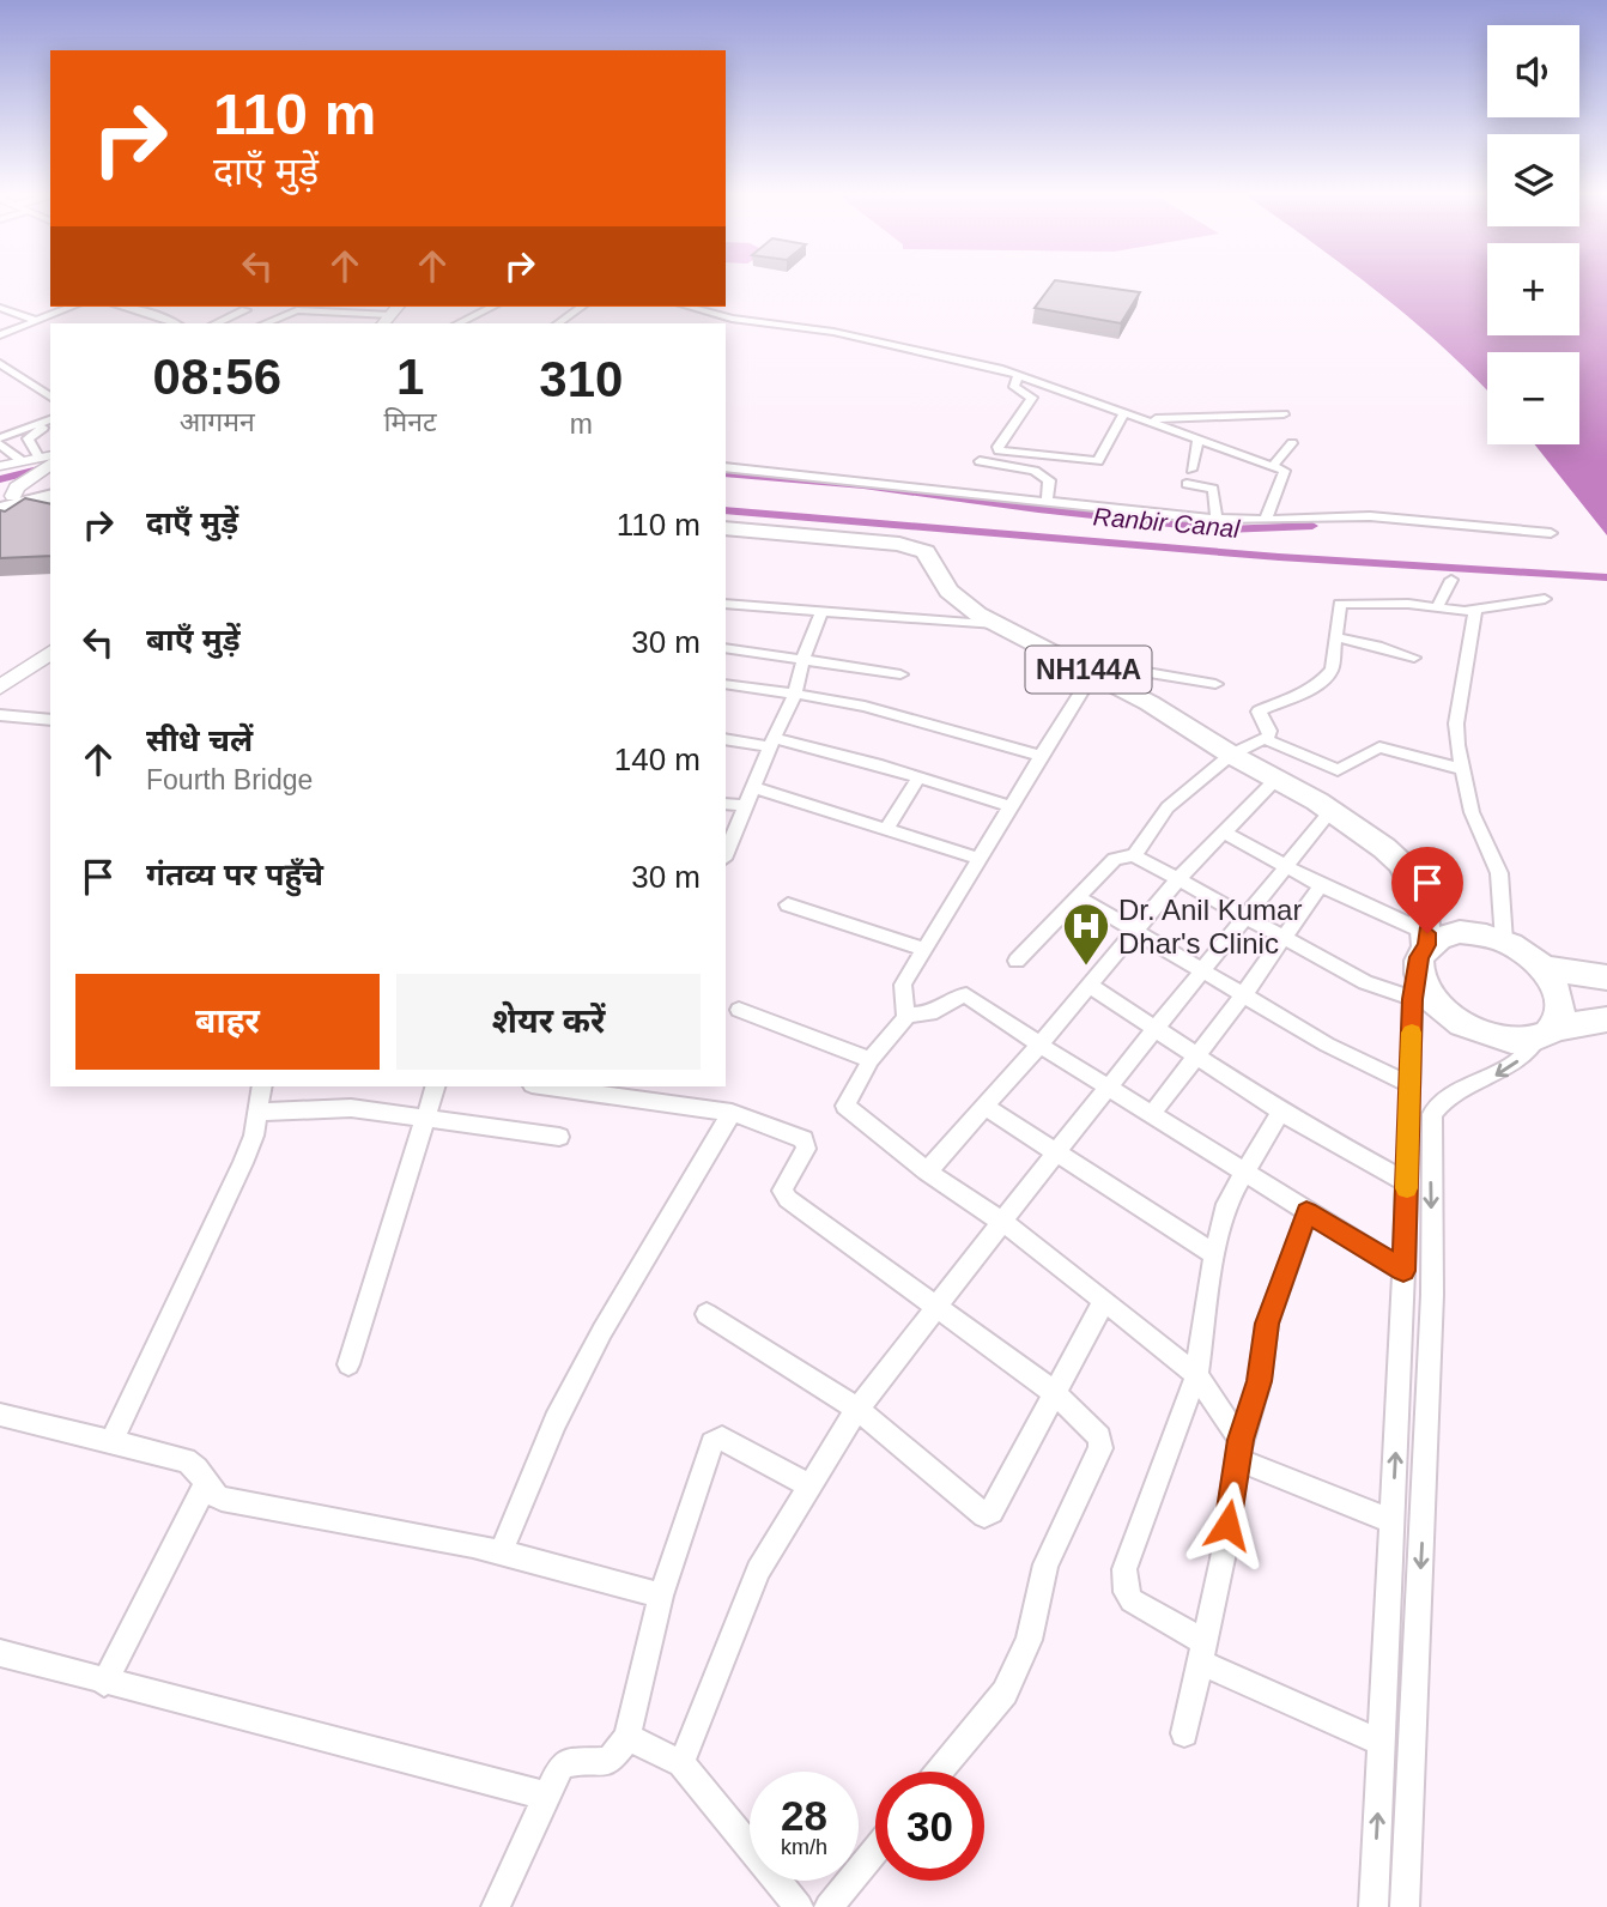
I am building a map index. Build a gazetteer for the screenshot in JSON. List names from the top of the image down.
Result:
{
  "streets": {
    "highway": ["NH144A"]
  },
  "water": ["Ranbir Canal"],
  "places": {
    "hospital": ["Dr. Anil Kumar Dhar's Clinic"]
  },
  "page": {
    "map_buttons": ["+", "−"],
    "turn": ["110 m", "दाएँ मुड़ें"],
    "eta": [
      "08:56",
      "आगमन",
      "1",
      "मिनट",
      "310",
      "m"
    ],
    "list": [
      {
        "name": "दाएँ मुड़ें",
        "value": "110 m"
      },
      {
        "name": "बाएँ मुड़ें",
        "value": "30 m"
      },
      {
        "name": "सीधे चलें",
        "note": "Fourth Bridge",
        "value": "140 m"
      },
      {
        "name": "गंतव्य पर पहुँचे",
        "value": "30 m"
      }
    ],
    "buttons": ["बाहर", "शेयर करें"],
    "speed": "28 km/h",
    "limit": "30"
  }
}
